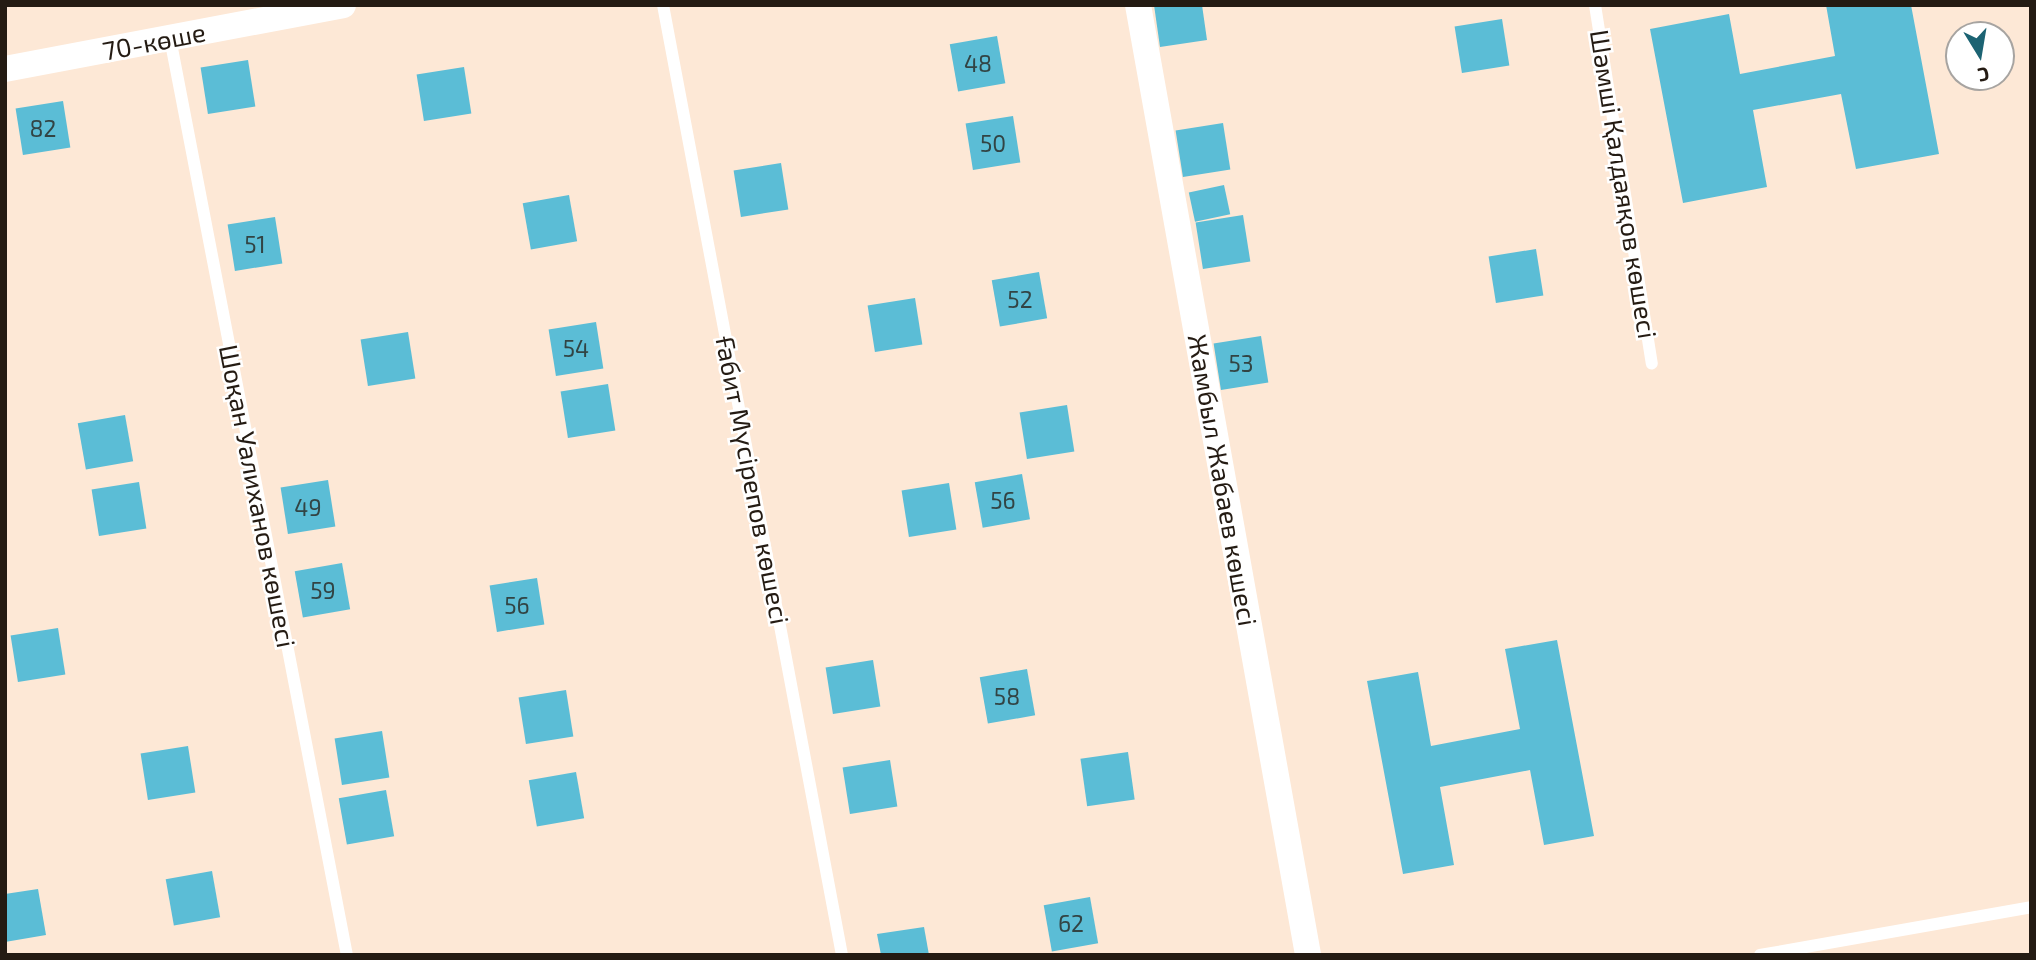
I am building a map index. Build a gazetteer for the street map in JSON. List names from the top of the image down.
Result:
{
  "streets": {
    "street": ["70-көше", "Жамбыл Жабаев көшесі"],
    "lane": ["Шәмші Қалдаяқов көшесі", "Ғабит Мүсірепов көшесі", "Шоқан Уалиханов көшесі"]
  },
  "crossings": [
    ["70-көше", "Шоқан Уалиханов көшесі"]
  ],
  "house_numbers": [
    "48",
    "82",
    "50",
    "51",
    "52",
    "54",
    "53",
    "56",
    "49",
    "59",
    "56",
    "58",
    "62"
  ],
  "north": "bottom"
}
